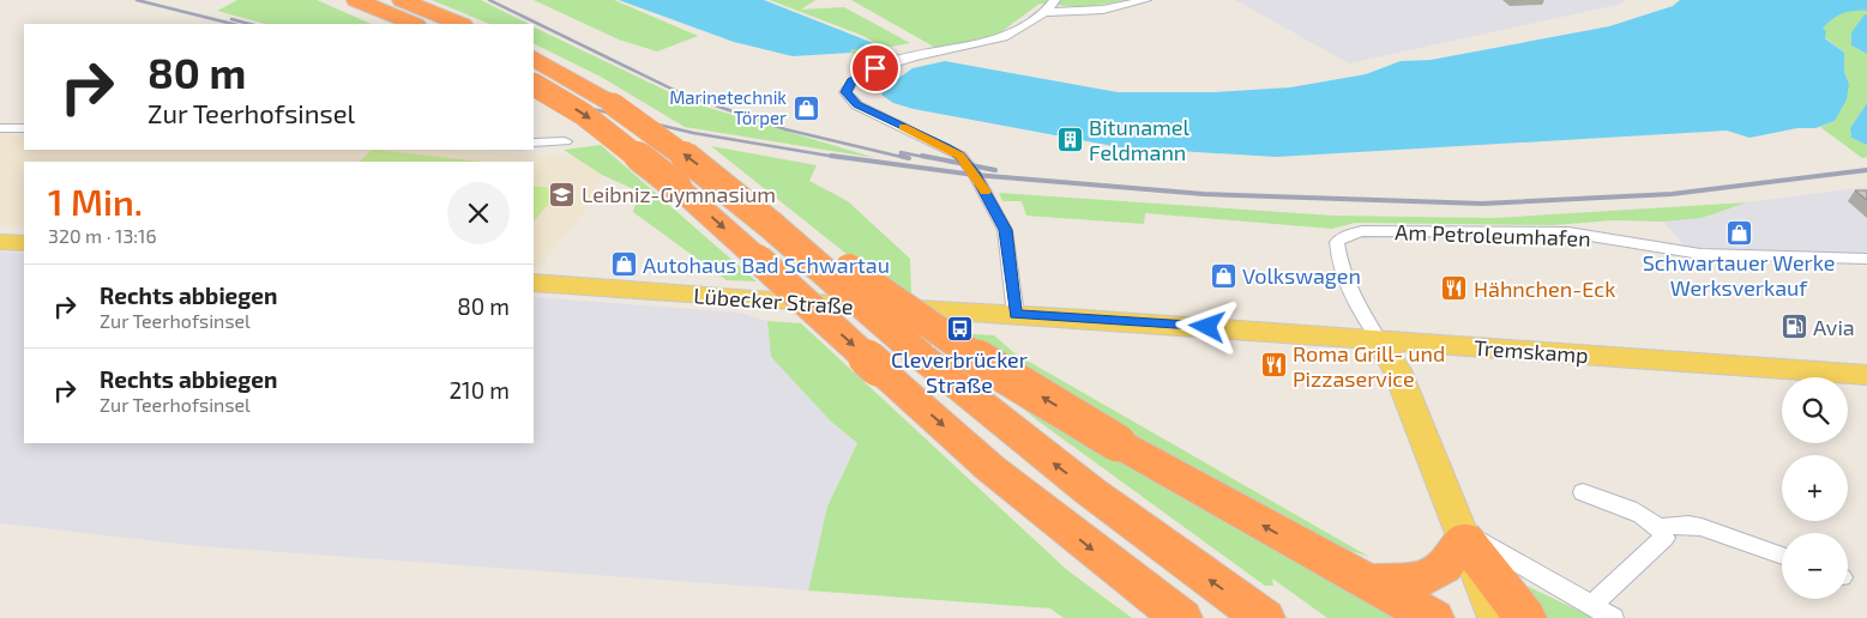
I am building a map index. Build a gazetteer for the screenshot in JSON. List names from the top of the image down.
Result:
{
  "streets": {
    "main road": ["Lübecker Straße", "Tremskamp"],
    "street": ["Am Petroleumhafen"]
  },
  "crossings": [
    ["Am Petroleumhafen", "Tremskamp"],
    ["Lübecker Straße", "Tremskamp"]
  ],
  "places": {
    "shop": [
      "Marinetechnik Törper",
      "Schwartauer Werke Werksverkauf",
      "Autohaus Bad Schwartau",
      "Volkswagen"
    ],
    "building": ["Bitunamel Feldmann"],
    "school or university": ["Leibniz-Gymnasium"],
    "restaurant": ["Hähnchen-Eck", "Roma Grill- und Pizzaservice"],
    "fuel station": ["Avia"],
    "bus stop": ["Cleverbrücker Straße"]
  },
  "page": {
    "turn": ["80 m", "Zur Teerhofsinsel"],
    "heading": ["1 Min.", "320 m · 13:16"],
    "list": [
      {
        "name": "Rechts abbiegen",
        "note": "Zur Teerhofsinsel",
        "value": "80 m"
      },
      {
        "name": "Rechts abbiegen",
        "note": "Zur Teerhofsinsel",
        "value": "210 m"
      }
    ],
    "map_buttons": ["+", "−"]
  }
}
